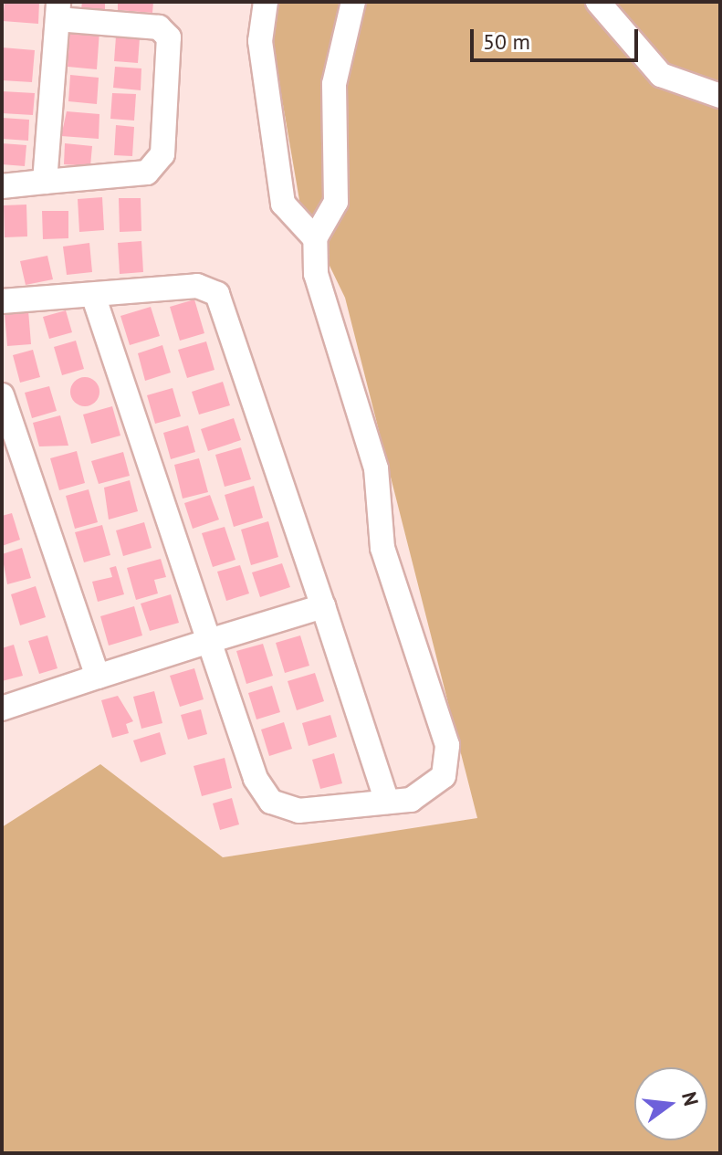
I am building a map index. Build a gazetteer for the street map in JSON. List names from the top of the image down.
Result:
{
  "scale_bar": "50 m",
  "north": "right"
}
